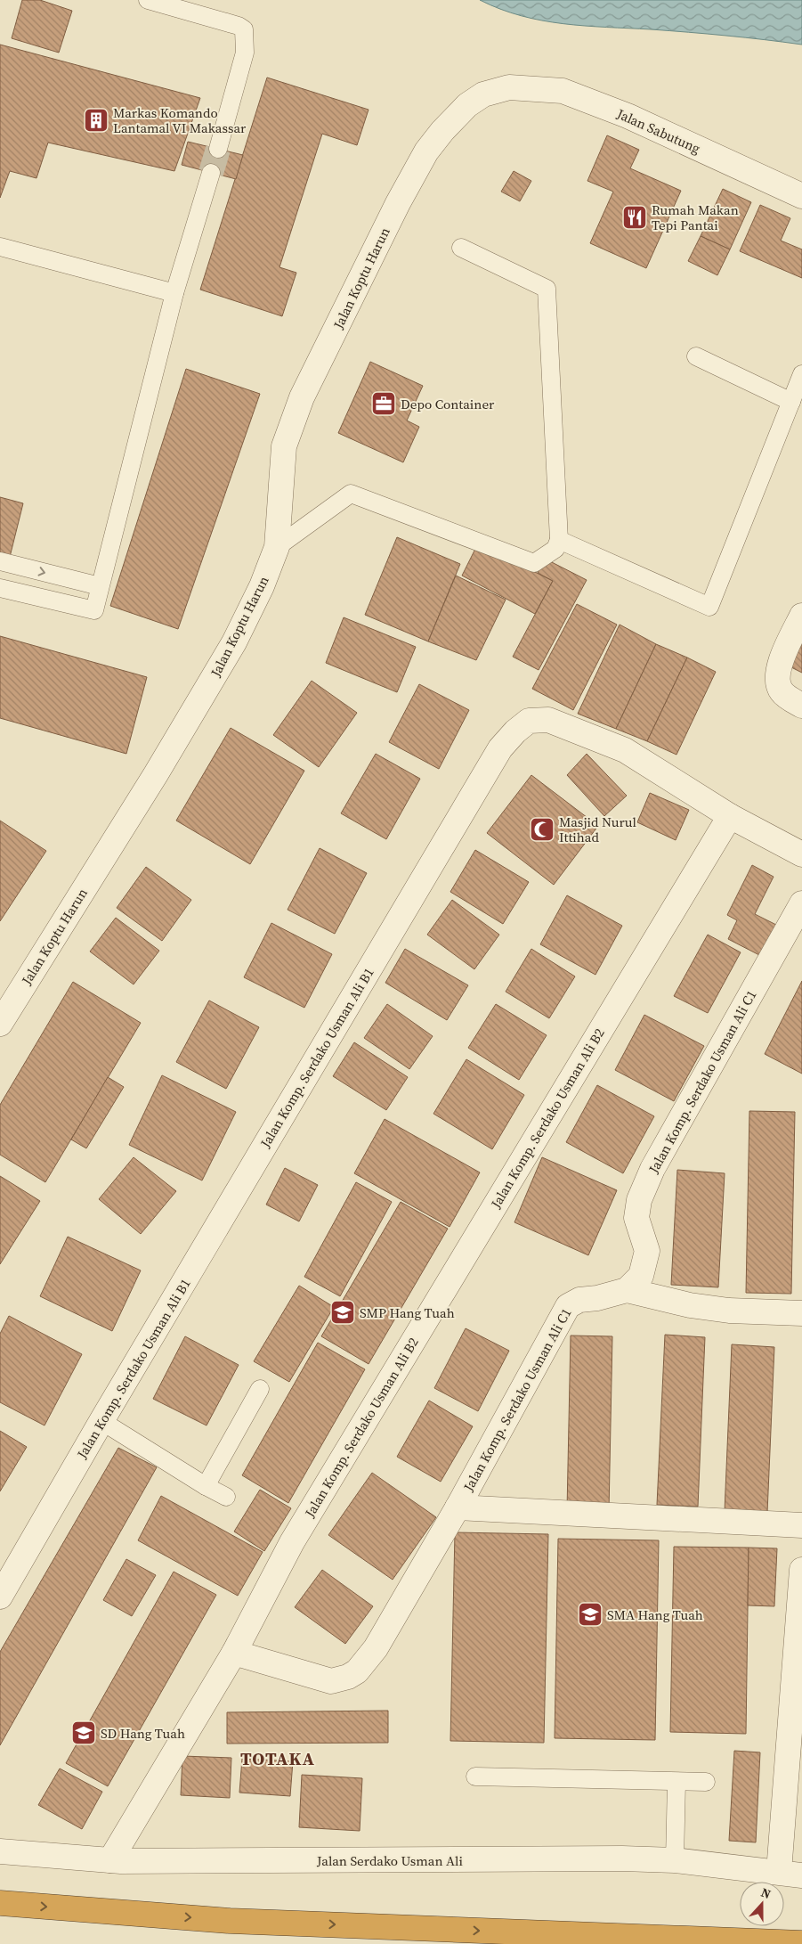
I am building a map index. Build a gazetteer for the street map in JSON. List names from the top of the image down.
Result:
{
  "streets": {
    "street": [
      "Jalan Sabutung",
      "Jalan Koptu Harun",
      "Jalan Komp. Serdako Usman Ali B1",
      "Jalan Komp. Serdako Usman Ali C1",
      "Jalan Komp. Serdako Usman Ali B2",
      "Jalan Serdako Usman Ali"
    ]
  },
  "crossings": [
    ["Jalan Sabutung", "Jalan Koptu Harun"],
    ["Jalan Komp. Serdako Usman Ali B1", "Jalan Komp. Serdako Usman Ali B2"],
    ["Jalan Komp. Serdako Usman Ali C1", "Jalan Komp. Serdako Usman Ali B2"],
    ["Jalan Komp. Serdako Usman Ali B2", "Jalan Serdako Usman Ali"]
  ],
  "districts": ["TOTAKA"],
  "places": {
    "building": ["Markas Komando Lantamal VI Makassar"],
    "restaurant": ["Rumah Makan Tepi Pantai"],
    "office": ["Depo Container"],
    "mosque": ["Masjid Nurul Ittihad"],
    "school or university": ["SMP Hang Tuah", "SMA Hang Tuah", "SD Hang Tuah"]
  },
  "north": "top"
}
